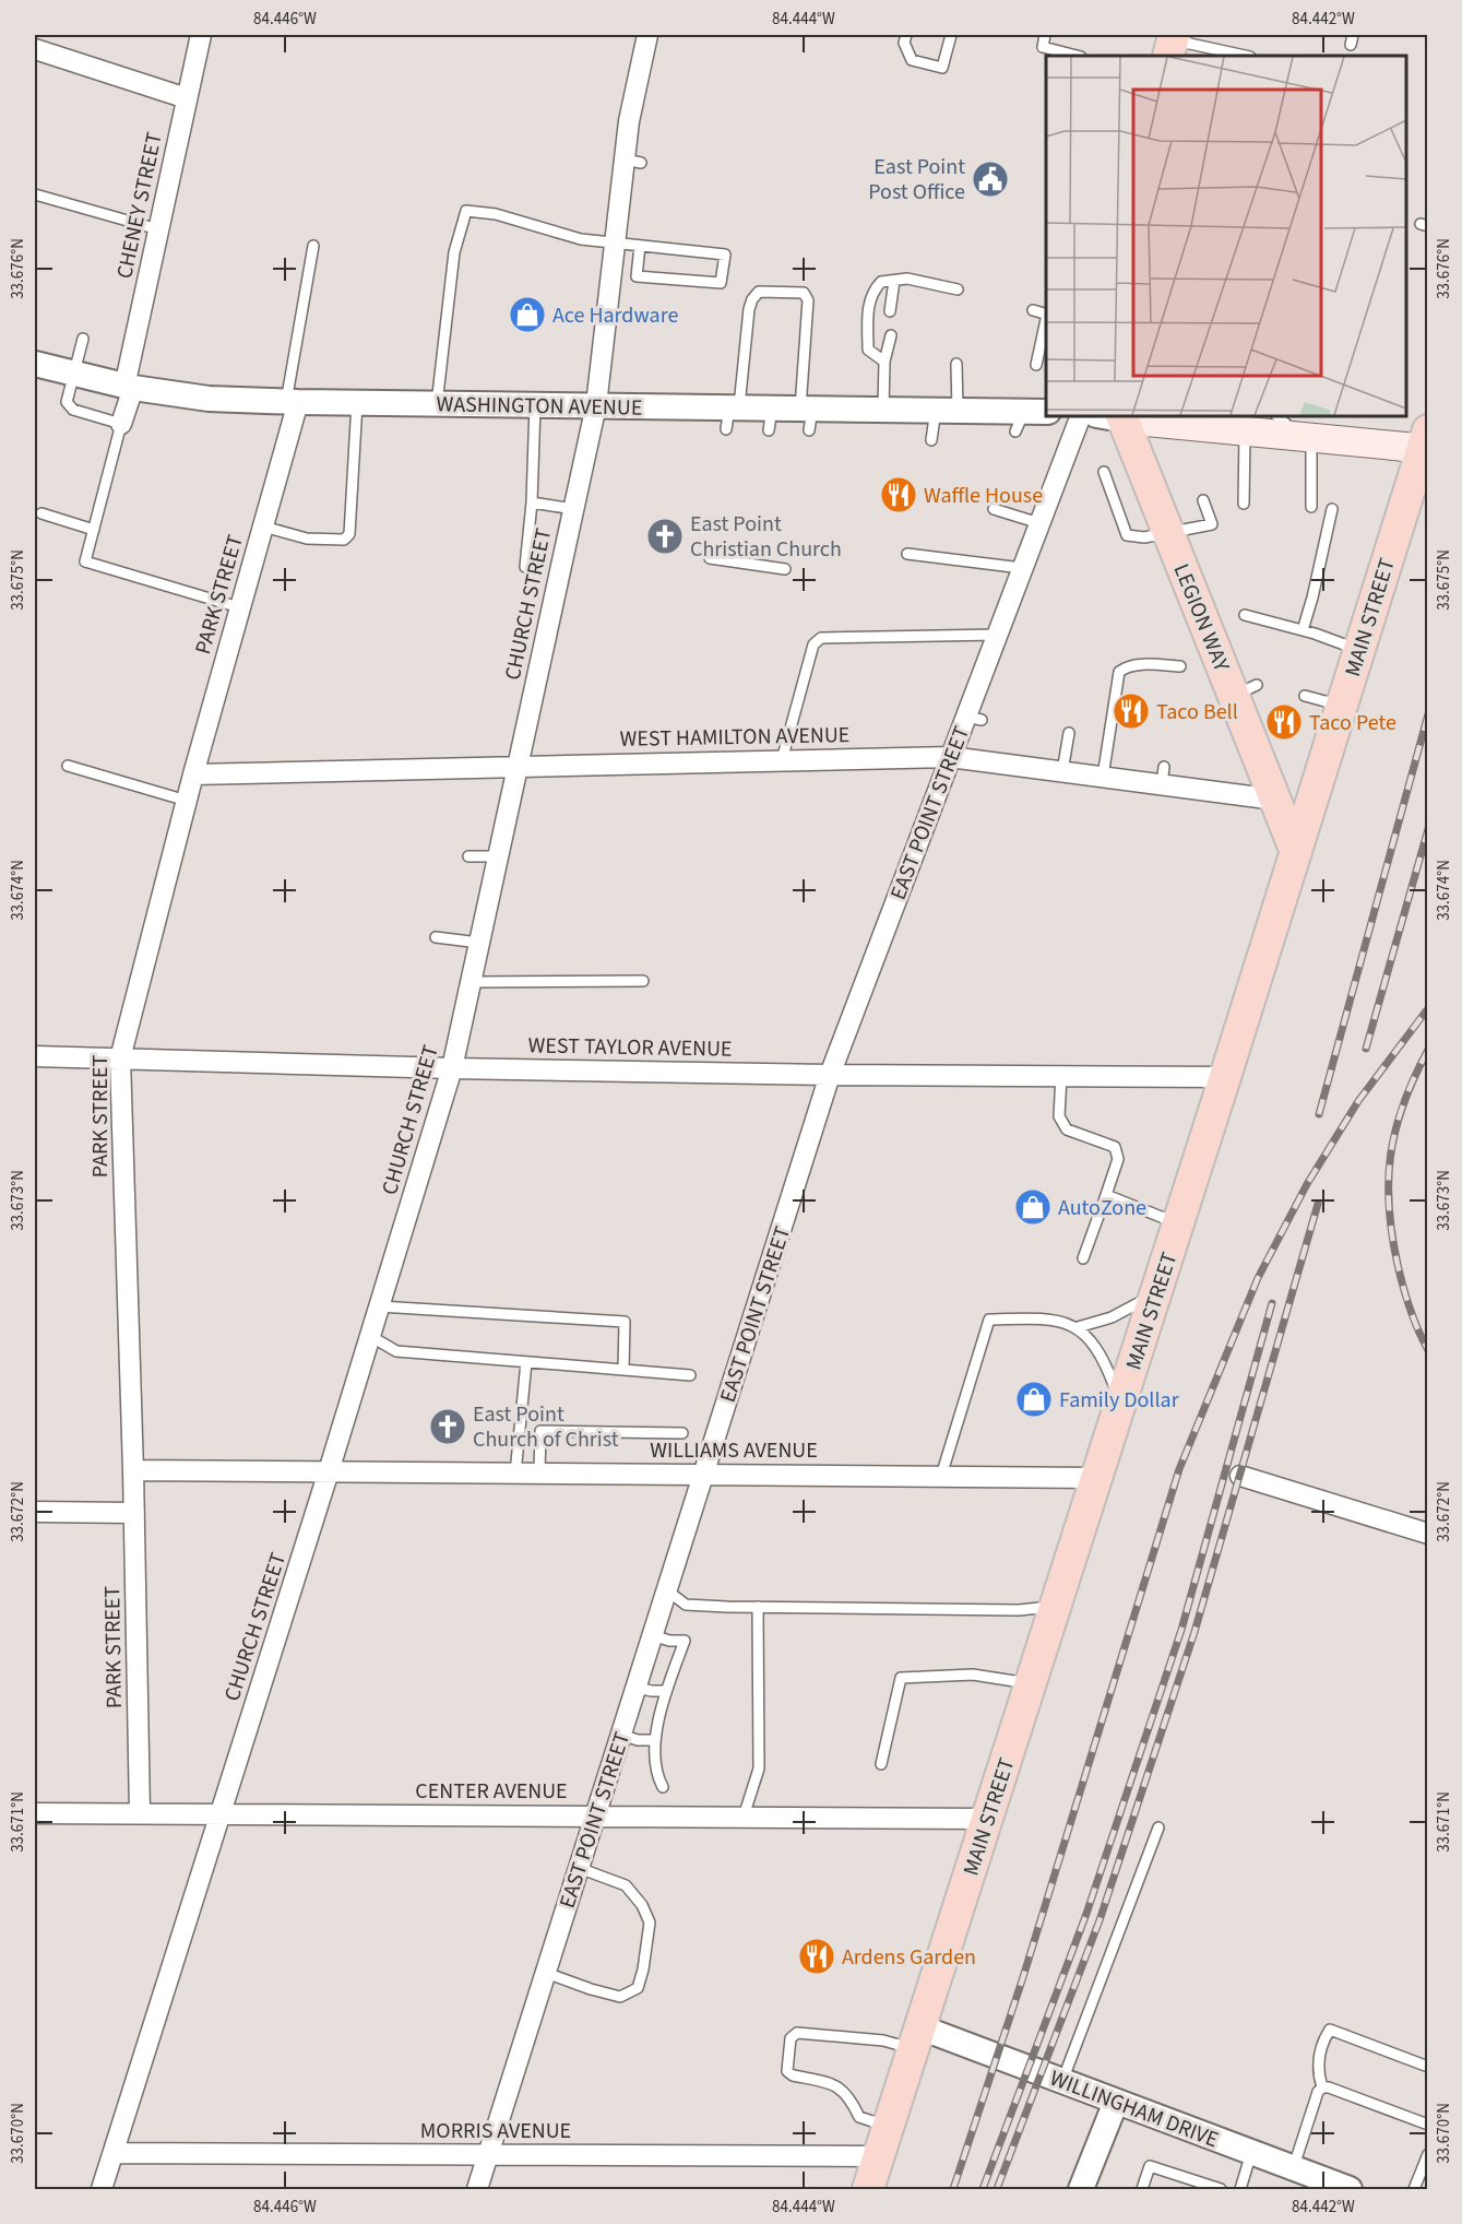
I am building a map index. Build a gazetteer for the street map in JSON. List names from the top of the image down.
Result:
{
  "streets": {
    "main road": ["LEGION WAY", "MAIN STREET"],
    "street": [
      "CHENEY STREET",
      "WASHINGTON AVENUE",
      "PARK STREET",
      "CHURCH STREET",
      "WEST HAMILTON AVENUE",
      "EAST POINT STREET",
      "WEST TAYLOR AVENUE",
      "WILLIAMS AVENUE",
      "CENTER AVENUE",
      "WILLINGHAM DRIVE",
      "MORRIS AVENUE"
    ]
  },
  "crossings": [
    ["CHENEY STREET", "WASHINGTON AVENUE"],
    ["WASHINGTON AVENUE", "PARK STREET"],
    ["WASHINGTON AVENUE", "CHURCH STREET"],
    ["PARK STREET", "WEST HAMILTON AVENUE"],
    ["PARK STREET", "WEST TAYLOR AVENUE"],
    ["PARK STREET", "WILLIAMS AVENUE"],
    ["PARK STREET", "CENTER AVENUE"],
    ["CHURCH STREET", "WEST HAMILTON AVENUE"],
    ["CHURCH STREET", "WEST TAYLOR AVENUE"],
    ["CHURCH STREET", "WILLIAMS AVENUE"],
    ["CHURCH STREET", "CENTER AVENUE"],
    ["CHURCH STREET", "MORRIS AVENUE"],
    ["LEGION WAY", "MAIN STREET"],
    ["LEGION WAY", "WEST HAMILTON AVENUE"],
    ["MAIN STREET", "WEST TAYLOR AVENUE"],
    ["MAIN STREET", "WILLIAMS AVENUE"],
    ["MAIN STREET", "CENTER AVENUE"],
    ["MAIN STREET", "WILLINGHAM DRIVE"],
    ["MAIN STREET", "MORRIS AVENUE"],
    ["WEST HAMILTON AVENUE", "EAST POINT STREET"],
    ["EAST POINT STREET", "WEST TAYLOR AVENUE"],
    ["EAST POINT STREET", "WILLIAMS AVENUE"],
    ["EAST POINT STREET", "CENTER AVENUE"],
    ["EAST POINT STREET", "MORRIS AVENUE"]
  ],
  "places": {
    "public building": ["East Point Post Office"],
    "shop": ["Ace Hardware", "AutoZone", "Family Dollar"],
    "restaurant": [
      "Waffle House",
      "Taco Bell",
      "Taco Pete",
      "Ardens Garden"
    ],
    "church": ["East Point Christian Church", "East Point Church of Christ"]
  },
  "coordinates": [
    "84.446°W",
    "84.444°W",
    "84.442°W",
    "33.676°N",
    "33.675°N",
    "33.674°N",
    "33.673°N",
    "33.672°N",
    "33.671°N",
    "33.670°N"
  ]
}
